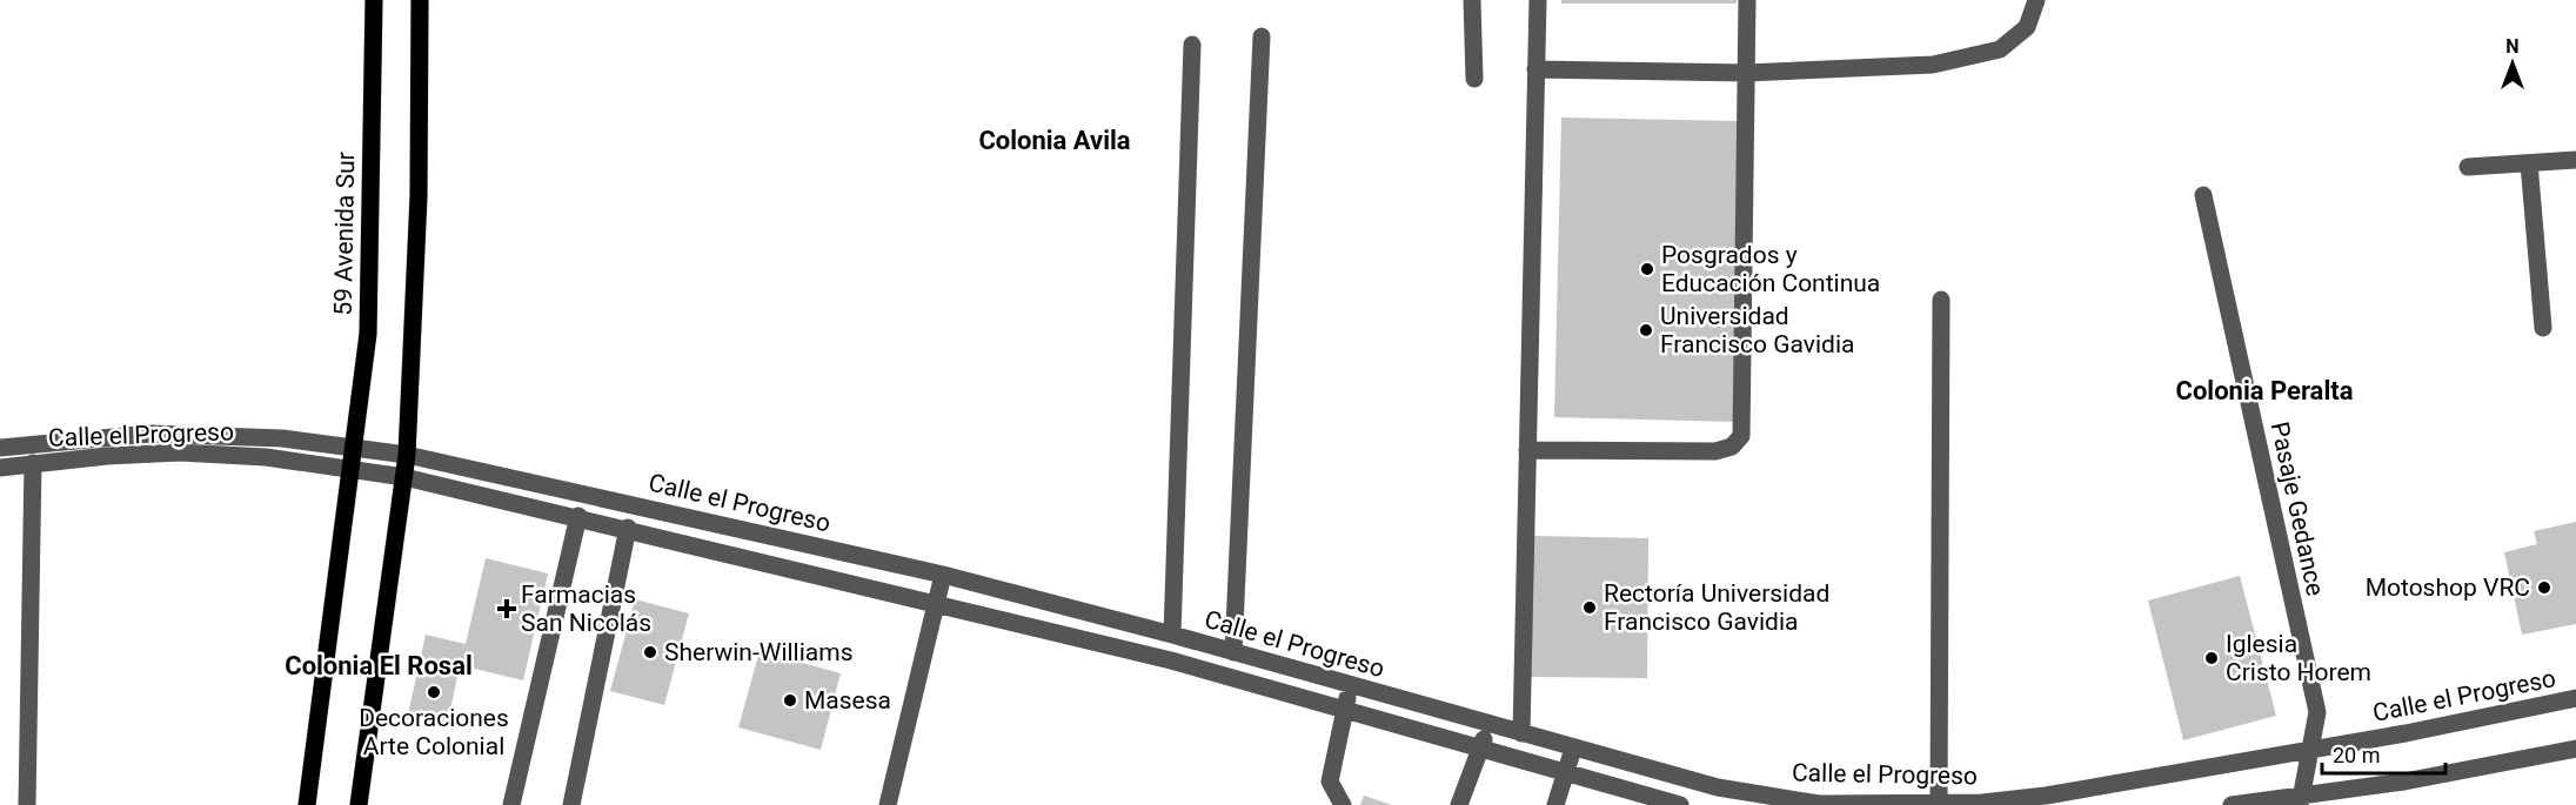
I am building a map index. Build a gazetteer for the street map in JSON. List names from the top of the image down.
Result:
{
  "streets": {
    "main road": ["59 Avenida Sur"],
    "street": ["Calle el Progreso", "Pasaje Gedance"]
  },
  "crossings": [
    ["59 Avenida Sur", "Calle el Progreso"],
    ["Calle el Progreso", "Pasaje Gedance"]
  ],
  "districts": ["Colonia Avila", "Colonia Peralta", "Colonia El Rosal"],
  "places": {
    "other": [
      "Posgrados y Educación Continua",
      "Universidad Francisco Gavidia",
      "Motoshop VRC",
      "Rectoría Universidad Francisco Gavidia",
      "Sherwin-Williams",
      "Iglesia Cristo Horem",
      "Decoraciones Arte Colonial",
      "Masesa"
    ],
    "health": ["Farmacias San Nicolás"]
  },
  "scale_bar": "20 m",
  "north": "top"
}
